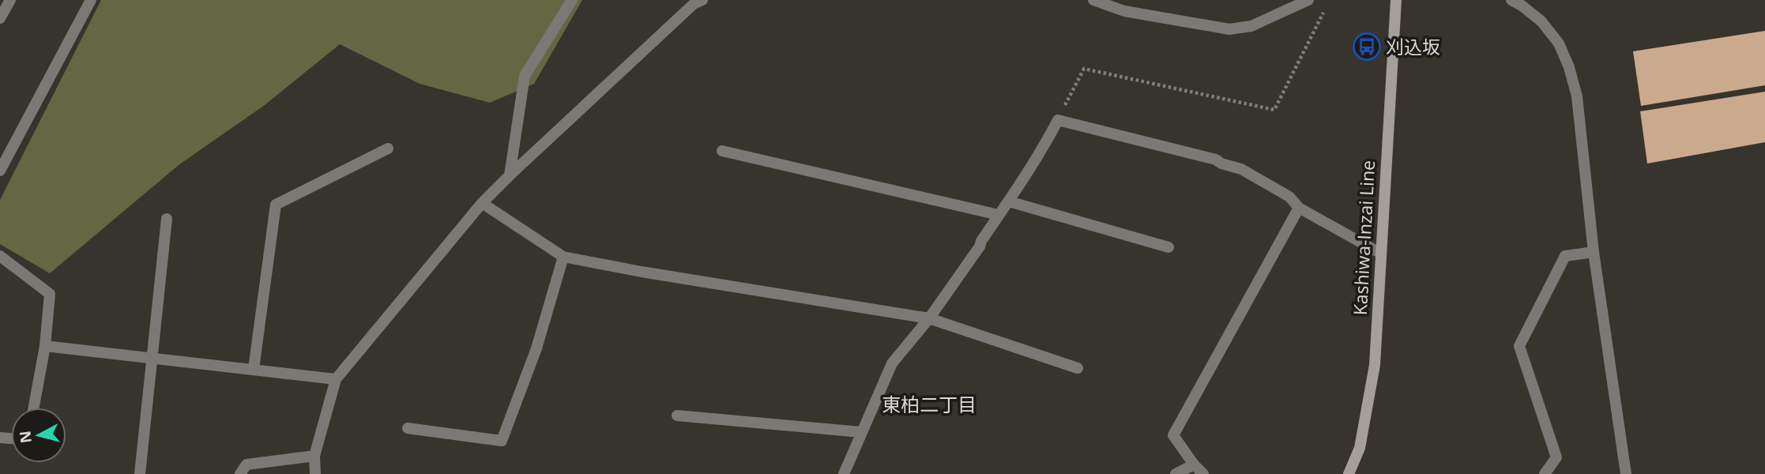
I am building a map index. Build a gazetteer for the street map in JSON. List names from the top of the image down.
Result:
{
  "streets": {
    "main road": ["Kashiwa-Inzai Line"]
  },
  "districts": ["東柏二丁目"],
  "places": {
    "bus stop": ["刈込坂"]
  },
  "north": "left"
}
